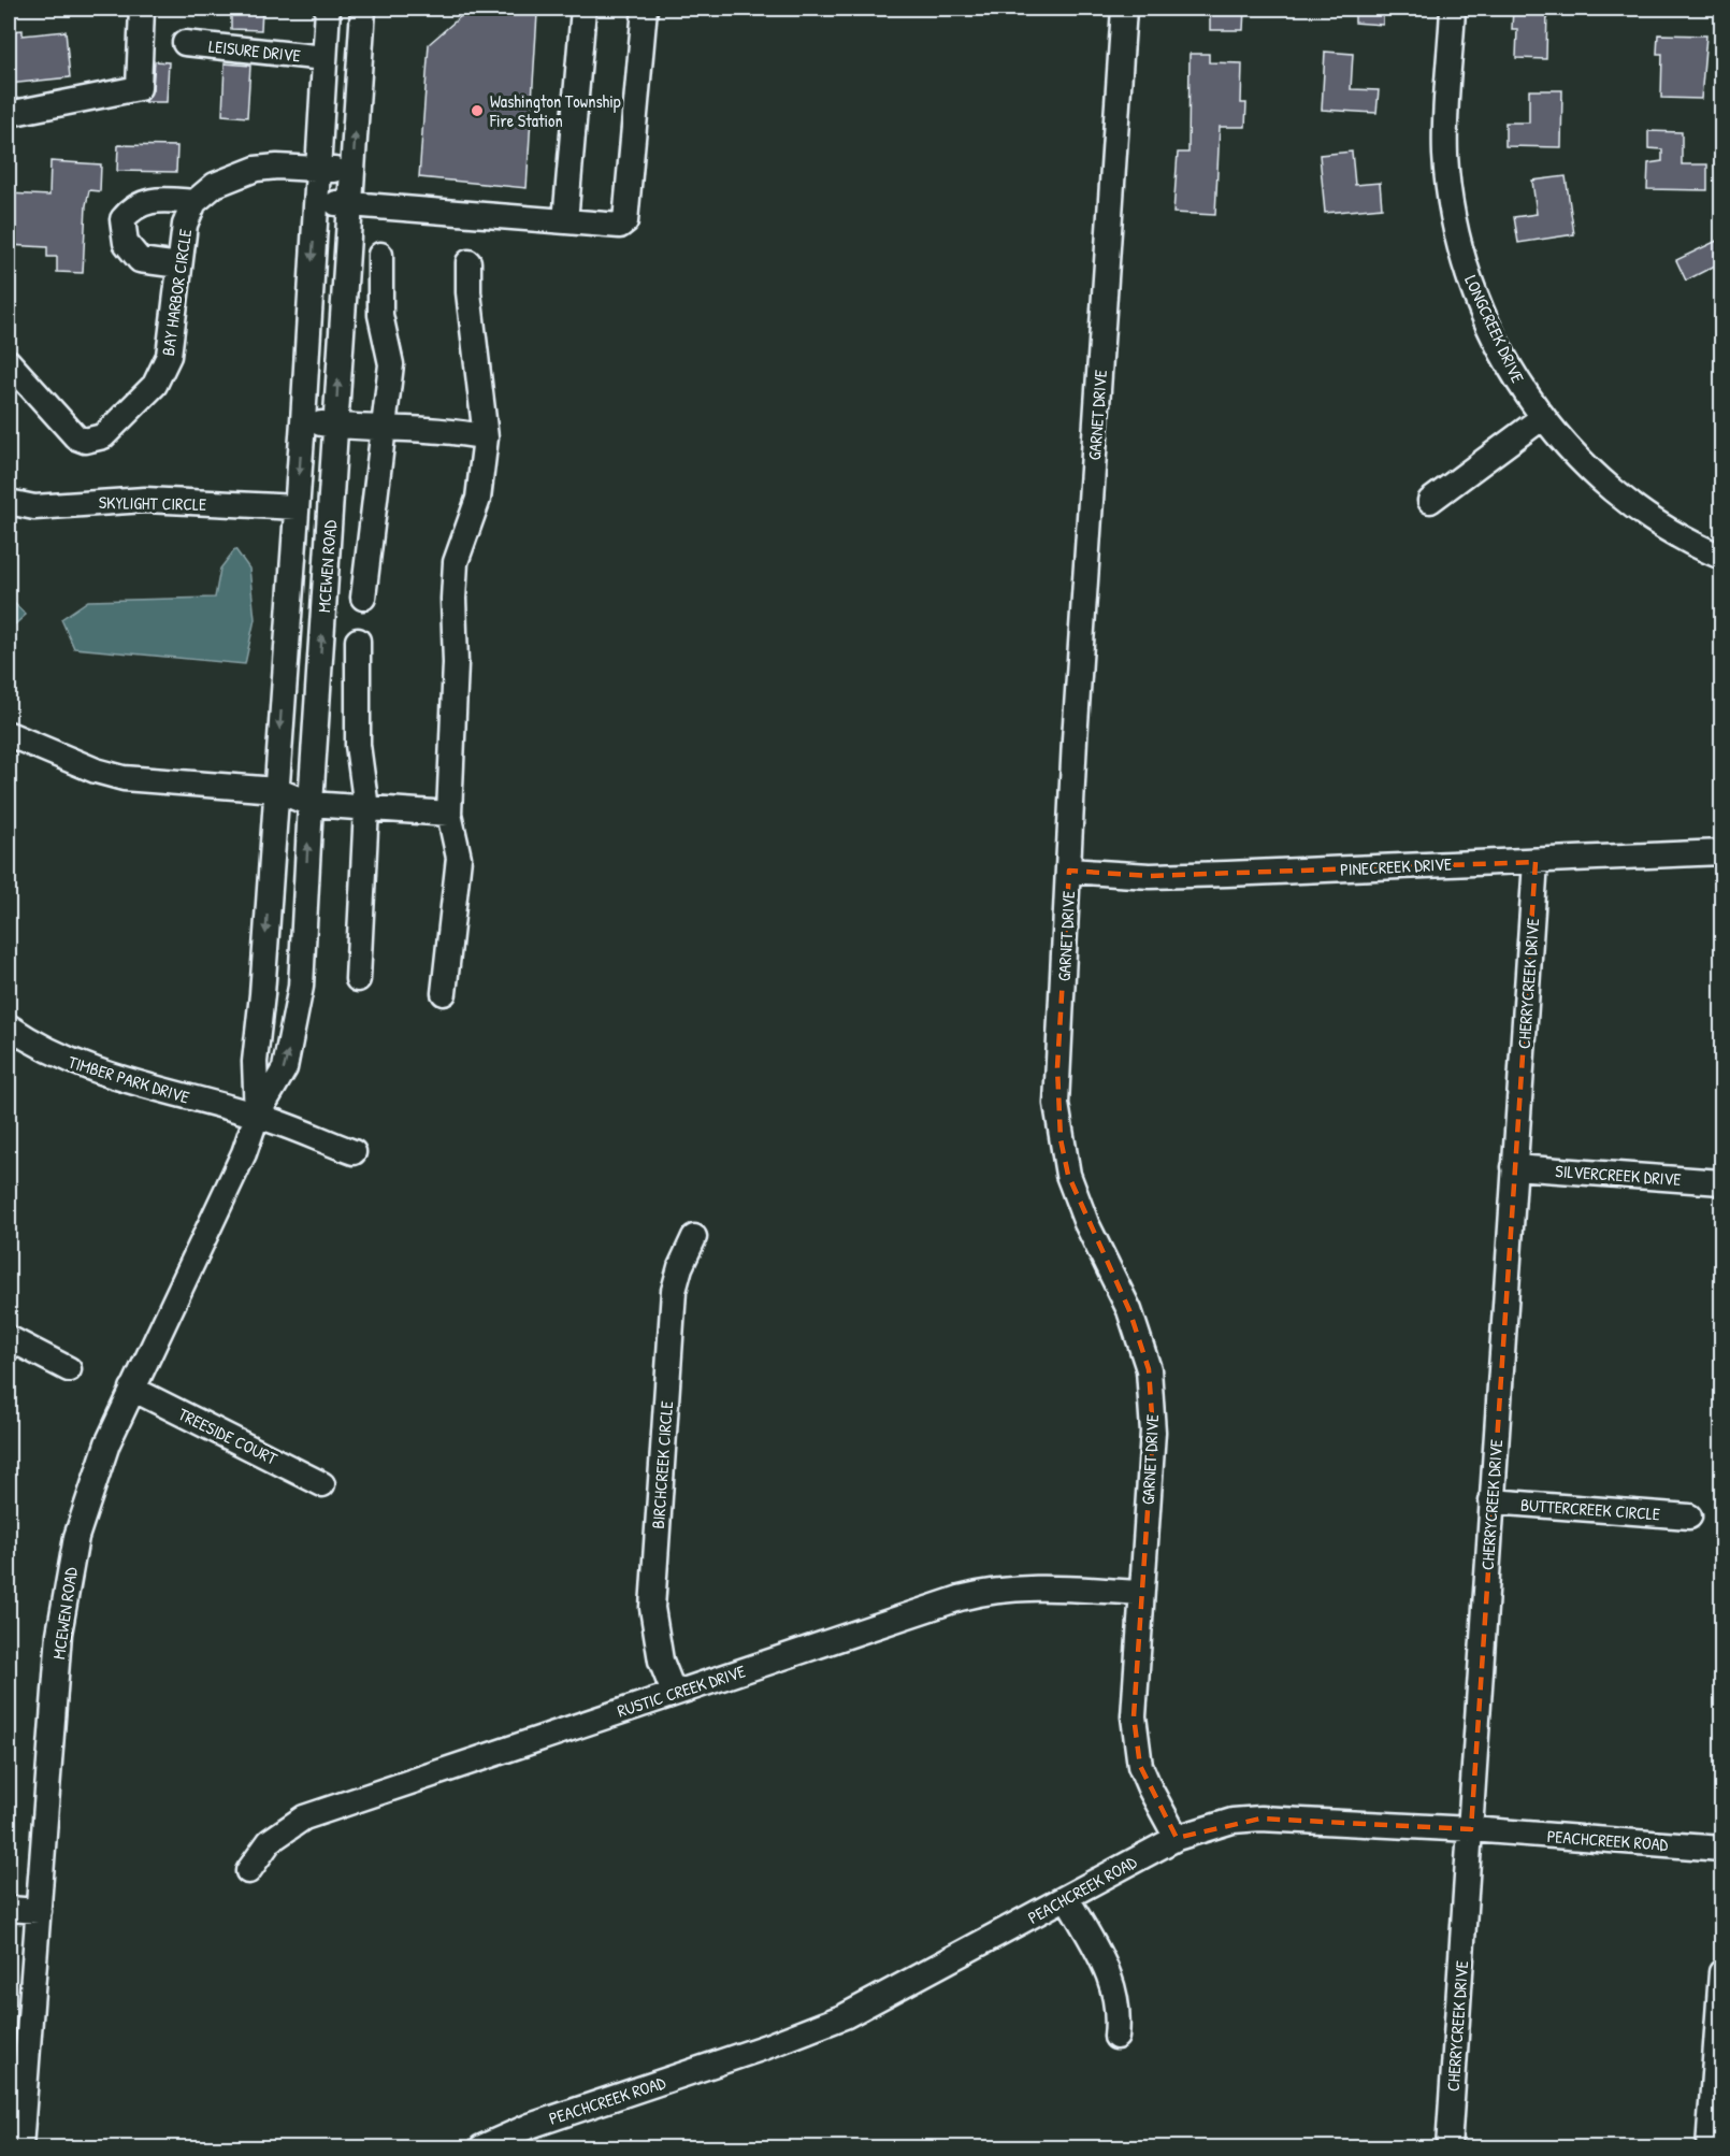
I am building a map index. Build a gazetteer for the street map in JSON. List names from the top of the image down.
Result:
{
  "streets": {
    "street": [
      "LEISURE DRIVE",
      "BAY HARBOR CIRCLE",
      "LONGCREEK DRIVE",
      "GARNET DRIVE",
      "SKYLIGHT CIRCLE",
      "MCEWEN ROAD",
      "PINECREEK DRIVE",
      "CHERRYCREEK DRIVE",
      "TIMBER PARK DRIVE",
      "SILVERCREEK DRIVE",
      "TREESIDE COURT",
      "BIRCHCREEK CIRCLE",
      "BUTTERCREEK CIRCLE",
      "RUSTIC CREEK DRIVE",
      "PEACHCREEK ROAD"
    ]
  },
  "crossings": [
    ["LEISURE DRIVE", "MCEWEN ROAD"],
    ["GARNET DRIVE", "PINECREEK DRIVE"],
    ["GARNET DRIVE", "RUSTIC CREEK DRIVE"],
    ["GARNET DRIVE", "PEACHCREEK ROAD"],
    ["SKYLIGHT CIRCLE", "MCEWEN ROAD"],
    ["MCEWEN ROAD", "TIMBER PARK DRIVE"],
    ["MCEWEN ROAD", "TREESIDE COURT"],
    ["PINECREEK DRIVE", "CHERRYCREEK DRIVE"],
    ["CHERRYCREEK DRIVE", "SILVERCREEK DRIVE"],
    ["CHERRYCREEK DRIVE", "BUTTERCREEK CIRCLE"],
    ["CHERRYCREEK DRIVE", "PEACHCREEK ROAD"],
    ["BIRCHCREEK CIRCLE", "RUSTIC CREEK DRIVE"]
  ],
  "places": ["Washington Township Fire Station"]
}
